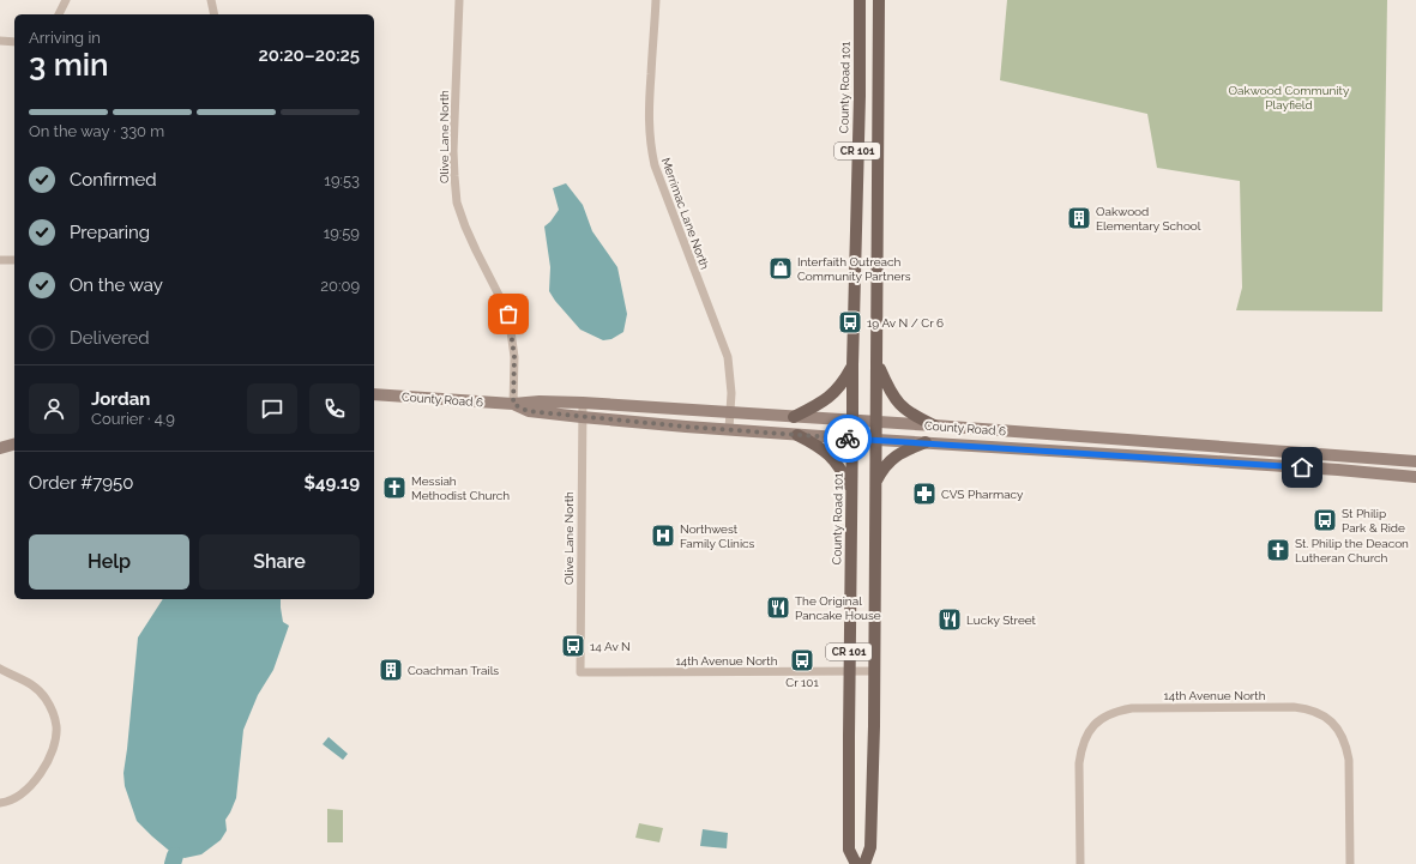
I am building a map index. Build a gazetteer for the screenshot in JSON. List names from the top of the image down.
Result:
{
  "streets": {
    "main road": ["County Road 101", "CR 101", "County Road 6"],
    "street": ["Olive Lane North", "Merrimac Lane North", "14th Avenue North"]
  },
  "crossings": [
    ["County Road 101", "County Road 6"],
    ["County Road 101", "14th Avenue North"],
    ["Olive Lane North", "County Road 6"],
    ["Olive Lane North", "14th Avenue North"],
    ["CR 101", "County Road 6"],
    ["CR 101", "14th Avenue North"],
    ["Merrimac Lane North", "County Road 6"]
  ],
  "parks": ["Oakwood Community Playfield"],
  "places": {
    "building": ["Oakwood Elementary School", "Coachman Trails"],
    "shop": ["Interfaith Outreach Community Partners"],
    "bus stop": [
      "19 Av N / Cr 6",
      "St Philip Park & Ride",
      "14 Av N",
      "Cr 101"
    ],
    "church": ["Messiah Methodist Church", "St. Philip the Deacon Lutheran Church"],
    "pharmacy": ["CVS Pharmacy"],
    "hospital": ["Northwest Family Clinics"],
    "restaurant": ["The Original Pancake House", "Lucky Street"]
  },
  "page": {
    "heading": ["3 min", "Arriving in", "20:20–20:25"],
    "panel": [
      "Jordan",
      "Courier · 4.9",
      "Order #7950",
      "$49.19"
    ],
    "bar": "On the way · 330 m",
    "list": [
      ["Confirmed", "19:53"],
      ["Preparing", "19:59"],
      ["On the way", "20:09"],
      "Delivered"
    ],
    "buttons": ["Help", "Share"]
  }
}
